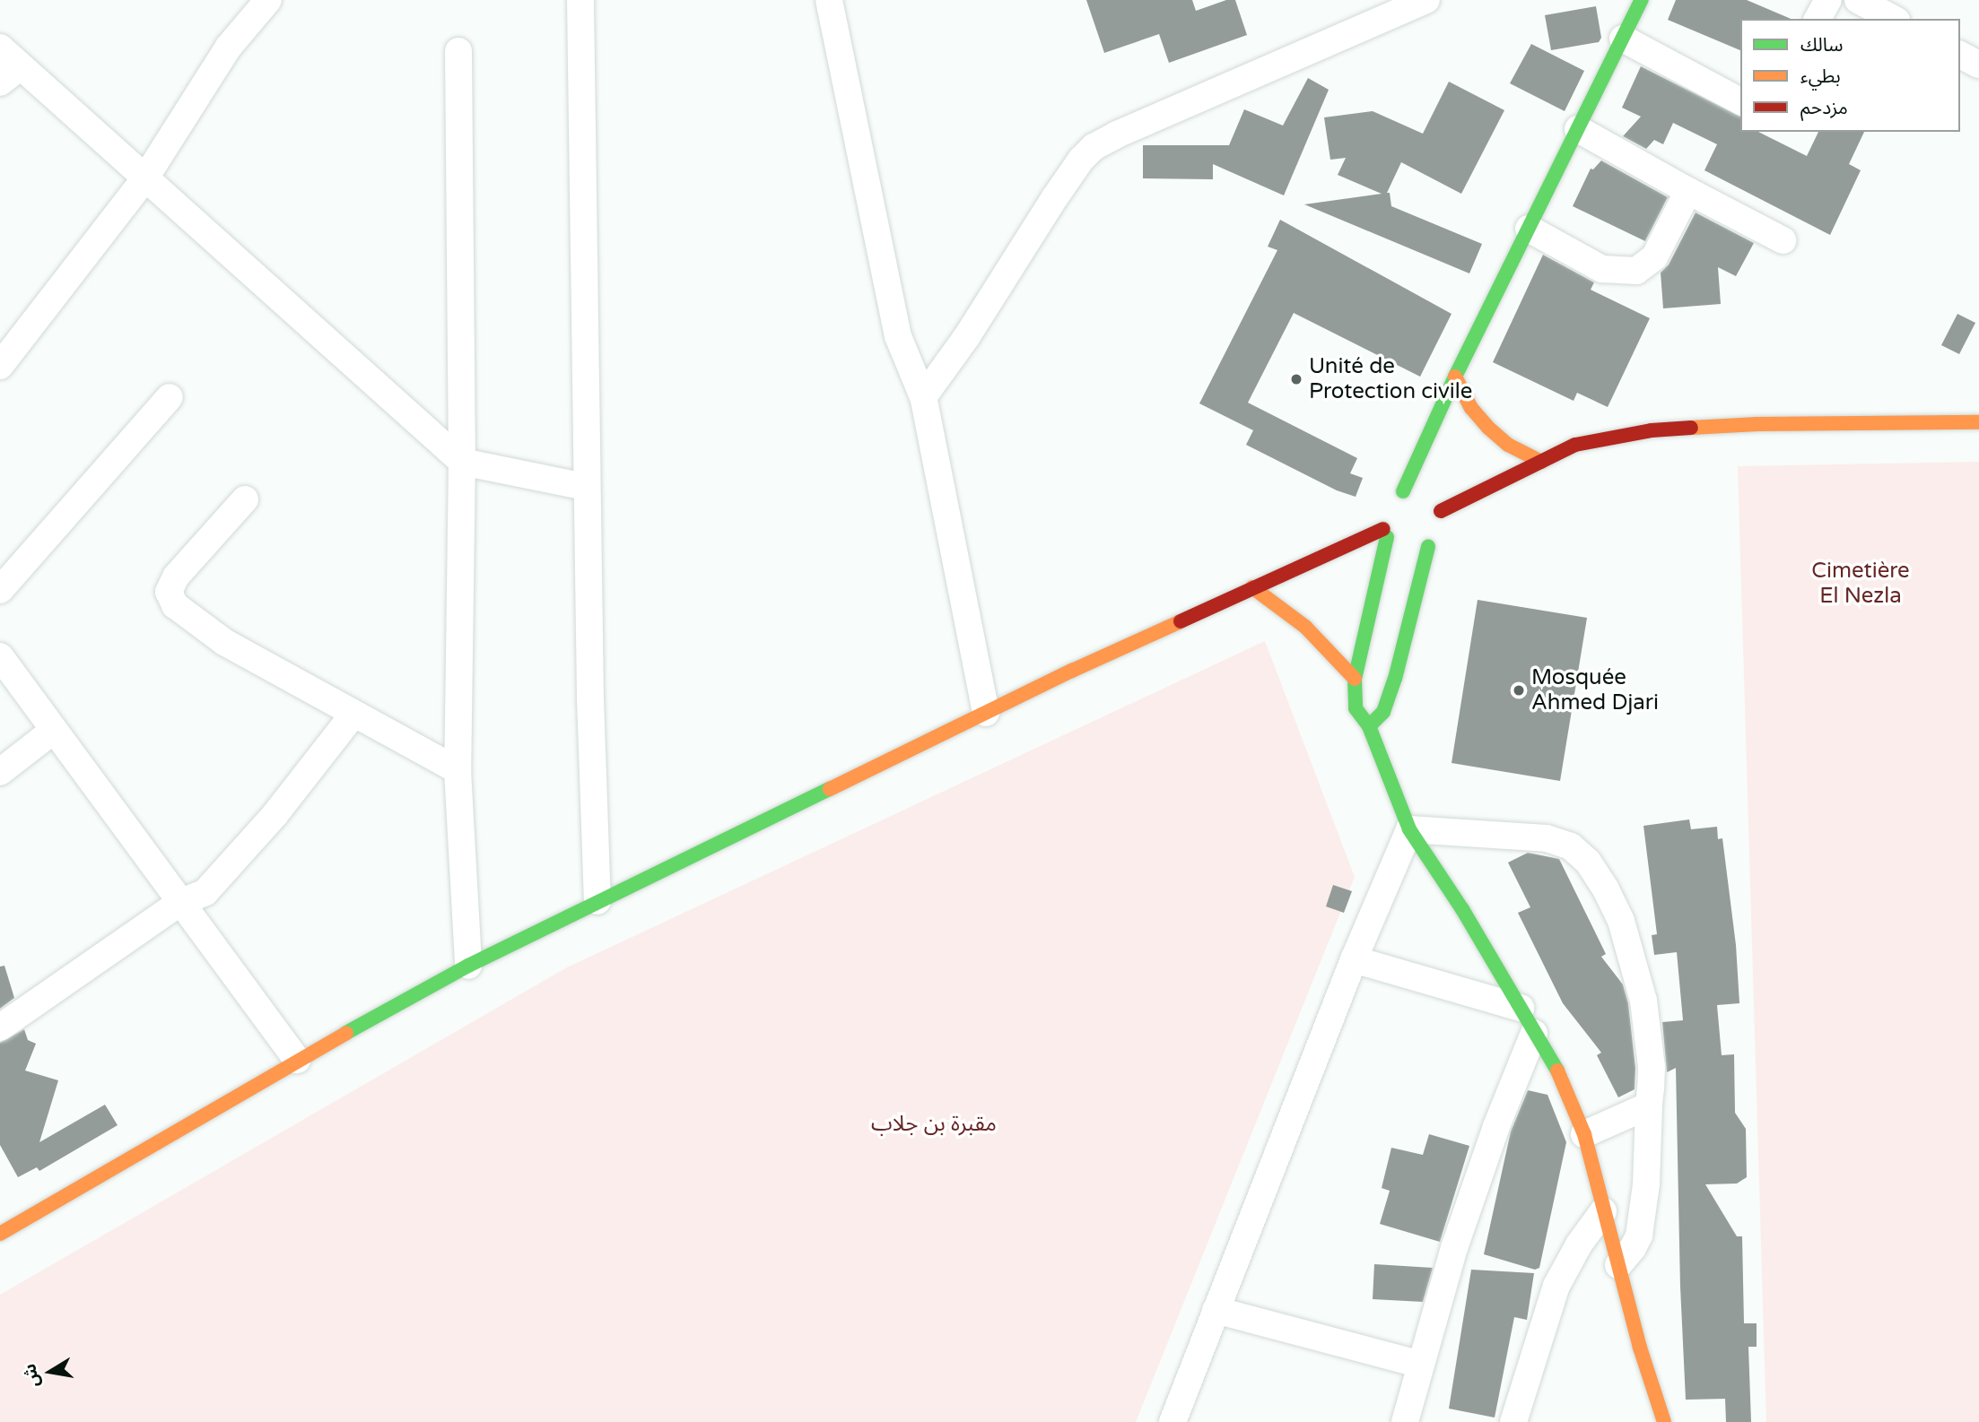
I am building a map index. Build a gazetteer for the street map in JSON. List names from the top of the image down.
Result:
{
  "parks": ["Cimetière El Nezla", "مقبرة بن جلاب"],
  "places": ["Unité de Protection civile", "Mosquée Ahmed Djari"],
  "legend": ["سالك", "بطيء", "مزدحم"],
  "north": "left"
}
